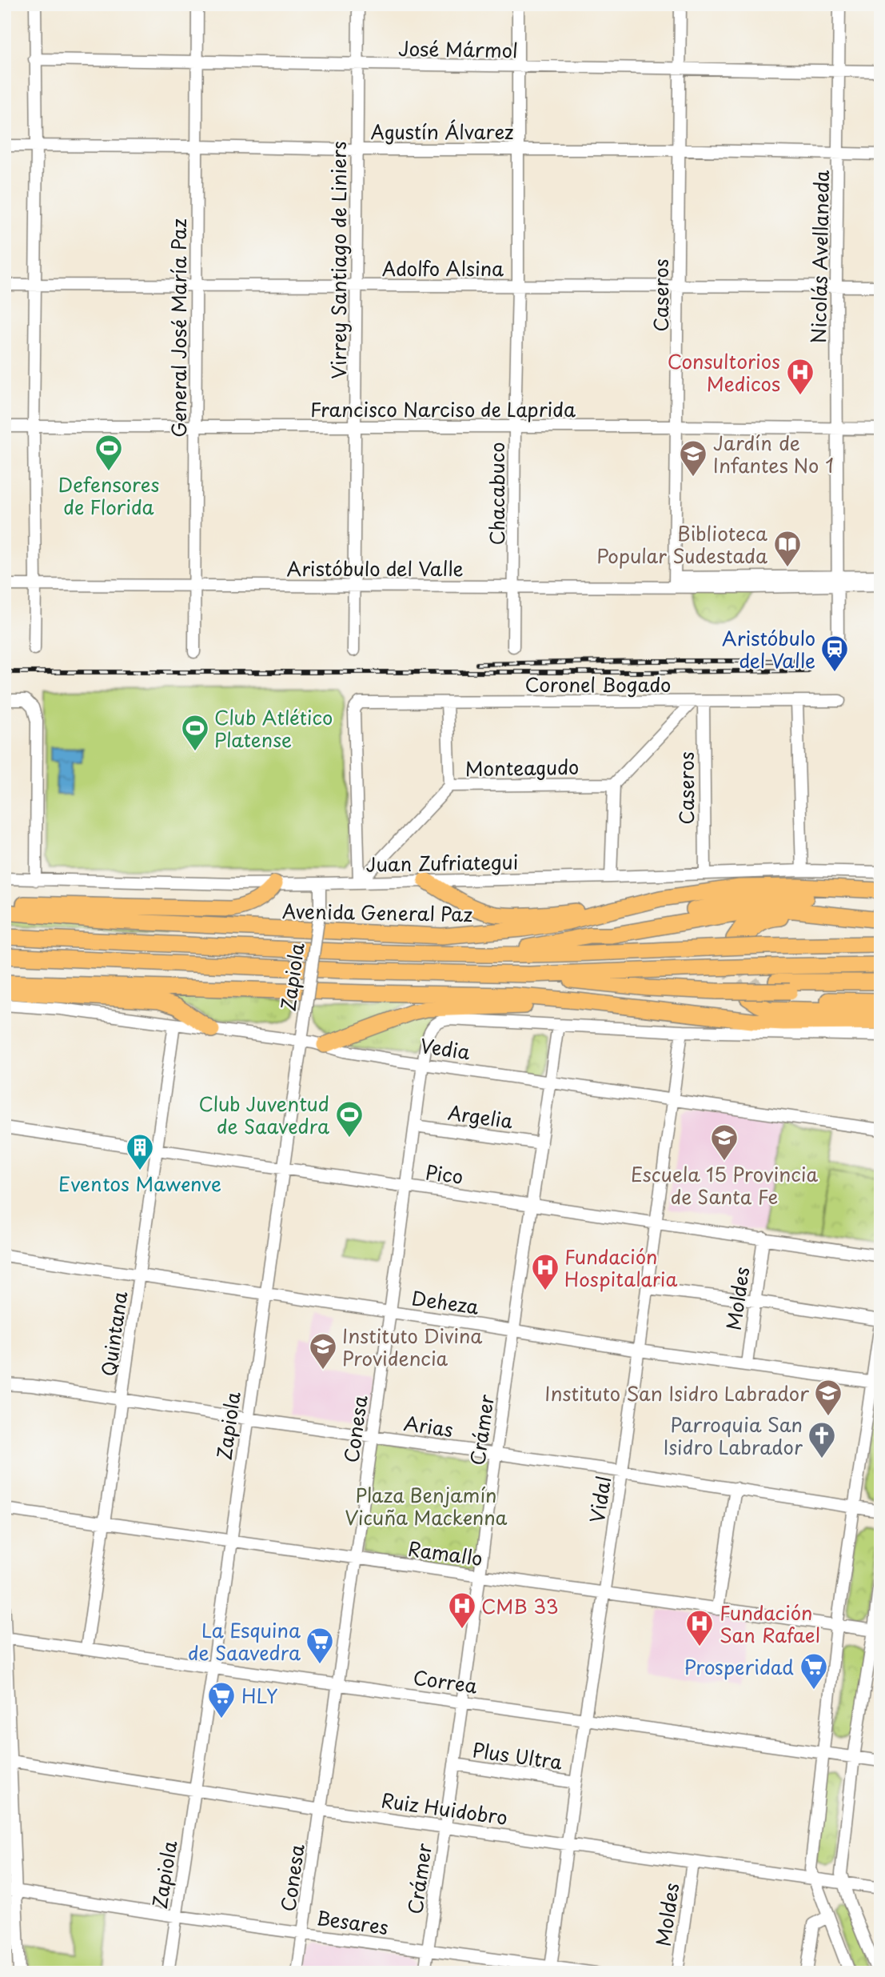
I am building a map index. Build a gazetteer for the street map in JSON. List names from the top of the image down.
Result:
{
  "streets": {
    "highway": ["Avenida General Paz"],
    "street": [
      "José Mármol",
      "Agustín Álvarez",
      "Nicolás Avellaneda",
      "Virrey Santiago de Liniers",
      "Adolfo Alsina",
      "Caseros",
      "General José María Paz",
      "Francisco Narciso de Laprida",
      "Chacabuco",
      "Aristóbulo del Valle",
      "Coronel Bogado",
      "Monteagudo",
      "Juan Zufriategui",
      "Zapiola",
      "Vedia",
      "Argelia",
      "Pico",
      "Moldes",
      "Deheza",
      "Quintana",
      "Arias",
      "Conesa",
      "Crámer",
      "Vidal",
      "Ramallo",
      "Correa",
      "Plus Ultra",
      "Ruiz Huidobro",
      "Besares"
    ]
  },
  "crossings": [
    ["José Mármol", "Nicolás Avellaneda"],
    ["José Mármol", "Virrey Santiago de Liniers"],
    ["José Mármol", "Caseros"],
    ["José Mármol", "General José María Paz"],
    ["José Mármol", "Chacabuco"],
    ["Agustín Álvarez", "Nicolás Avellaneda"],
    ["Agustín Álvarez", "Virrey Santiago de Liniers"],
    ["Agustín Álvarez", "Caseros"],
    ["Agustín Álvarez", "General José María Paz"],
    ["Agustín Álvarez", "Chacabuco"],
    ["Nicolás Avellaneda", "Adolfo Alsina"],
    ["Nicolás Avellaneda", "Francisco Narciso de Laprida"],
    ["Nicolás Avellaneda", "Aristóbulo del Valle"],
    ["Virrey Santiago de Liniers", "Adolfo Alsina"],
    ["Virrey Santiago de Liniers", "Francisco Narciso de Laprida"],
    ["Virrey Santiago de Liniers", "Aristóbulo del Valle"],
    ["Adolfo Alsina", "Caseros"],
    ["Adolfo Alsina", "General José María Paz"],
    ["Adolfo Alsina", "Chacabuco"],
    ["Caseros", "Francisco Narciso de Laprida"],
    ["Caseros", "Aristóbulo del Valle"],
    ["Caseros", "Coronel Bogado"],
    ["Caseros", "Juan Zufriategui"],
    ["General José María Paz", "Francisco Narciso de Laprida"],
    ["General José María Paz", "Aristóbulo del Valle"],
    ["Francisco Narciso de Laprida", "Chacabuco"],
    ["Chacabuco", "Aristóbulo del Valle"],
    ["Coronel Bogado", "Monteagudo"],
    ["Coronel Bogado", "Juan Zufriategui"],
    ["Monteagudo", "Juan Zufriategui"],
    ["Juan Zufriategui", "Zapiola"],
    ["Zapiola", "Vedia"],
    ["Zapiola", "Pico"],
    ["Zapiola", "Deheza"],
    ["Zapiola", "Arias"],
    ["Zapiola", "Ramallo"],
    ["Zapiola", "Correa"],
    ["Zapiola", "Ruiz Huidobro"],
    ["Zapiola", "Besares"],
    ["Vedia", "Quintana"],
    ["Vedia", "Conesa"],
    ["Vedia", "Crámer"],
    ["Vedia", "Vidal"],
    ["Argelia", "Conesa"],
    ["Argelia", "Crámer"],
    ["Pico", "Moldes"],
    ["Pico", "Quintana"],
    ["Pico", "Conesa"],
    ["Pico", "Crámer"],
    ["Pico", "Vidal"],
    ["Moldes", "Deheza"],
    ["Moldes", "Ruiz Huidobro"],
    ["Deheza", "Quintana"],
    ["Deheza", "Conesa"],
    ["Deheza", "Crámer"],
    ["Deheza", "Vidal"],
    ["Quintana", "Arias"],
    ["Quintana", "Ramallo"],
    ["Quintana", "Correa"],
    ["Arias", "Conesa"],
    ["Arias", "Crámer"],
    ["Arias", "Vidal"],
    ["Conesa", "Crámer"],
    ["Conesa", "Ramallo"],
    ["Conesa", "Correa"],
    ["Conesa", "Ruiz Huidobro"],
    ["Conesa", "Besares"],
    ["Crámer", "Ramallo"],
    ["Crámer", "Correa"],
    ["Crámer", "Plus Ultra"],
    ["Crámer", "Ruiz Huidobro"],
    ["Crámer", "Besares"],
    ["Vidal", "Ramallo"],
    ["Vidal", "Correa"],
    ["Vidal", "Plus Ultra"],
    ["Vidal", "Ruiz Huidobro"],
    ["Vidal", "Besares"]
  ],
  "parks": ["Plaza Benjamín Vicuña Mackenna"],
  "places": {
    "hospital": [
      "Consultorios Medicos",
      "Fundación Hospitalaria",
      "CMB 33",
      "Fundación San Rafael"
    ],
    "sports": ["Defensores de Florida", "Club Atlético Platense", "Club Juventud de Saavedra"],
    "school or university": [
      "Jardín de Infantes No 1",
      "Escuela 15 Provincia de Santa Fe",
      "Instituto Divina Providencia",
      "Instituto San Isidro Labrador"
    ],
    "library": ["Biblioteca Popular Sudestada"],
    "station": ["Aristóbulo del Valle"],
    "building": ["Eventos Mawenve"],
    "church": ["Parroquia San Isidro Labrador"],
    "supermarket": ["La Esquina de Saavedra", "Prosperidad", "HLY"]
  }
}
